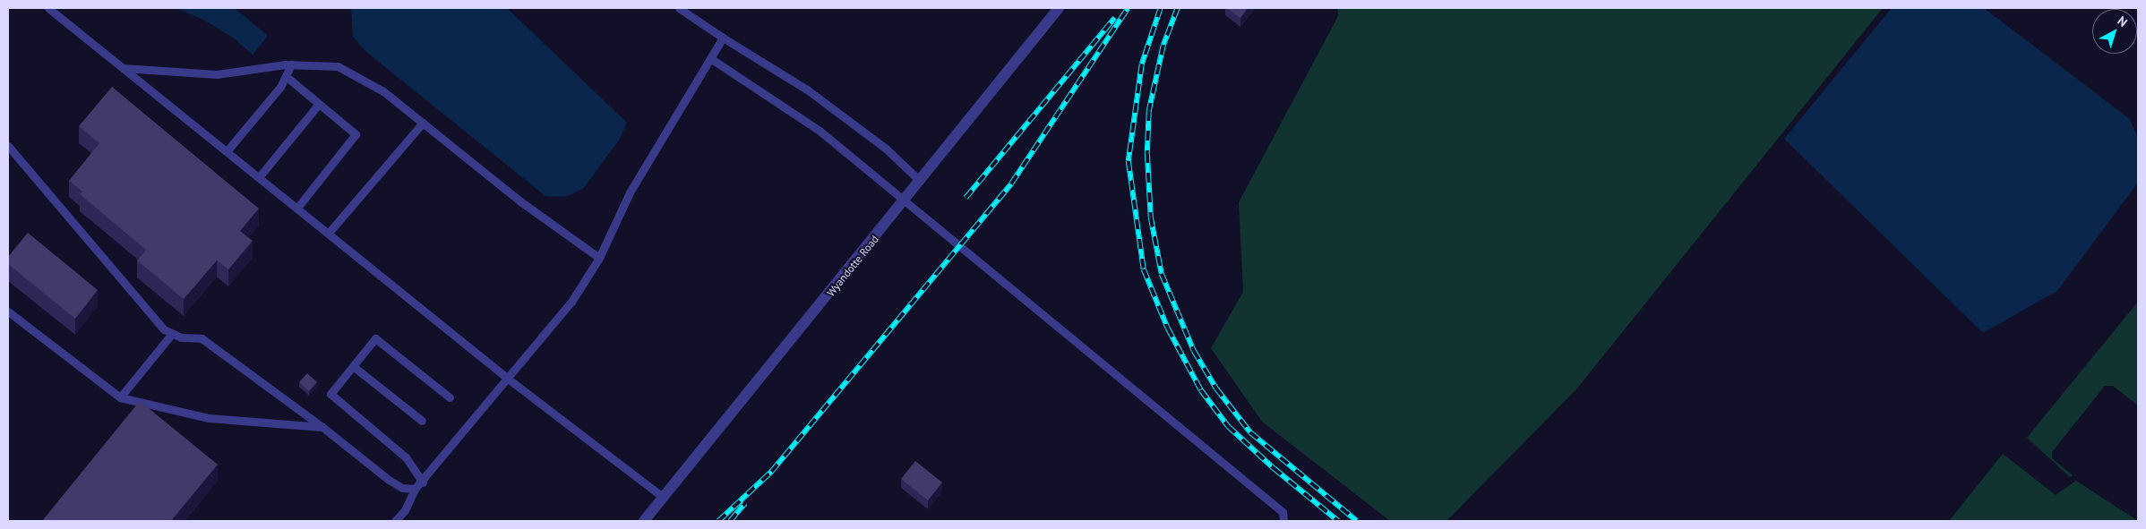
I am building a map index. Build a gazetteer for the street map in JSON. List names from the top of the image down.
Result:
{
  "streets": {
    "street": ["Wyandotte Road"]
  },
  "north": "top right"
}
